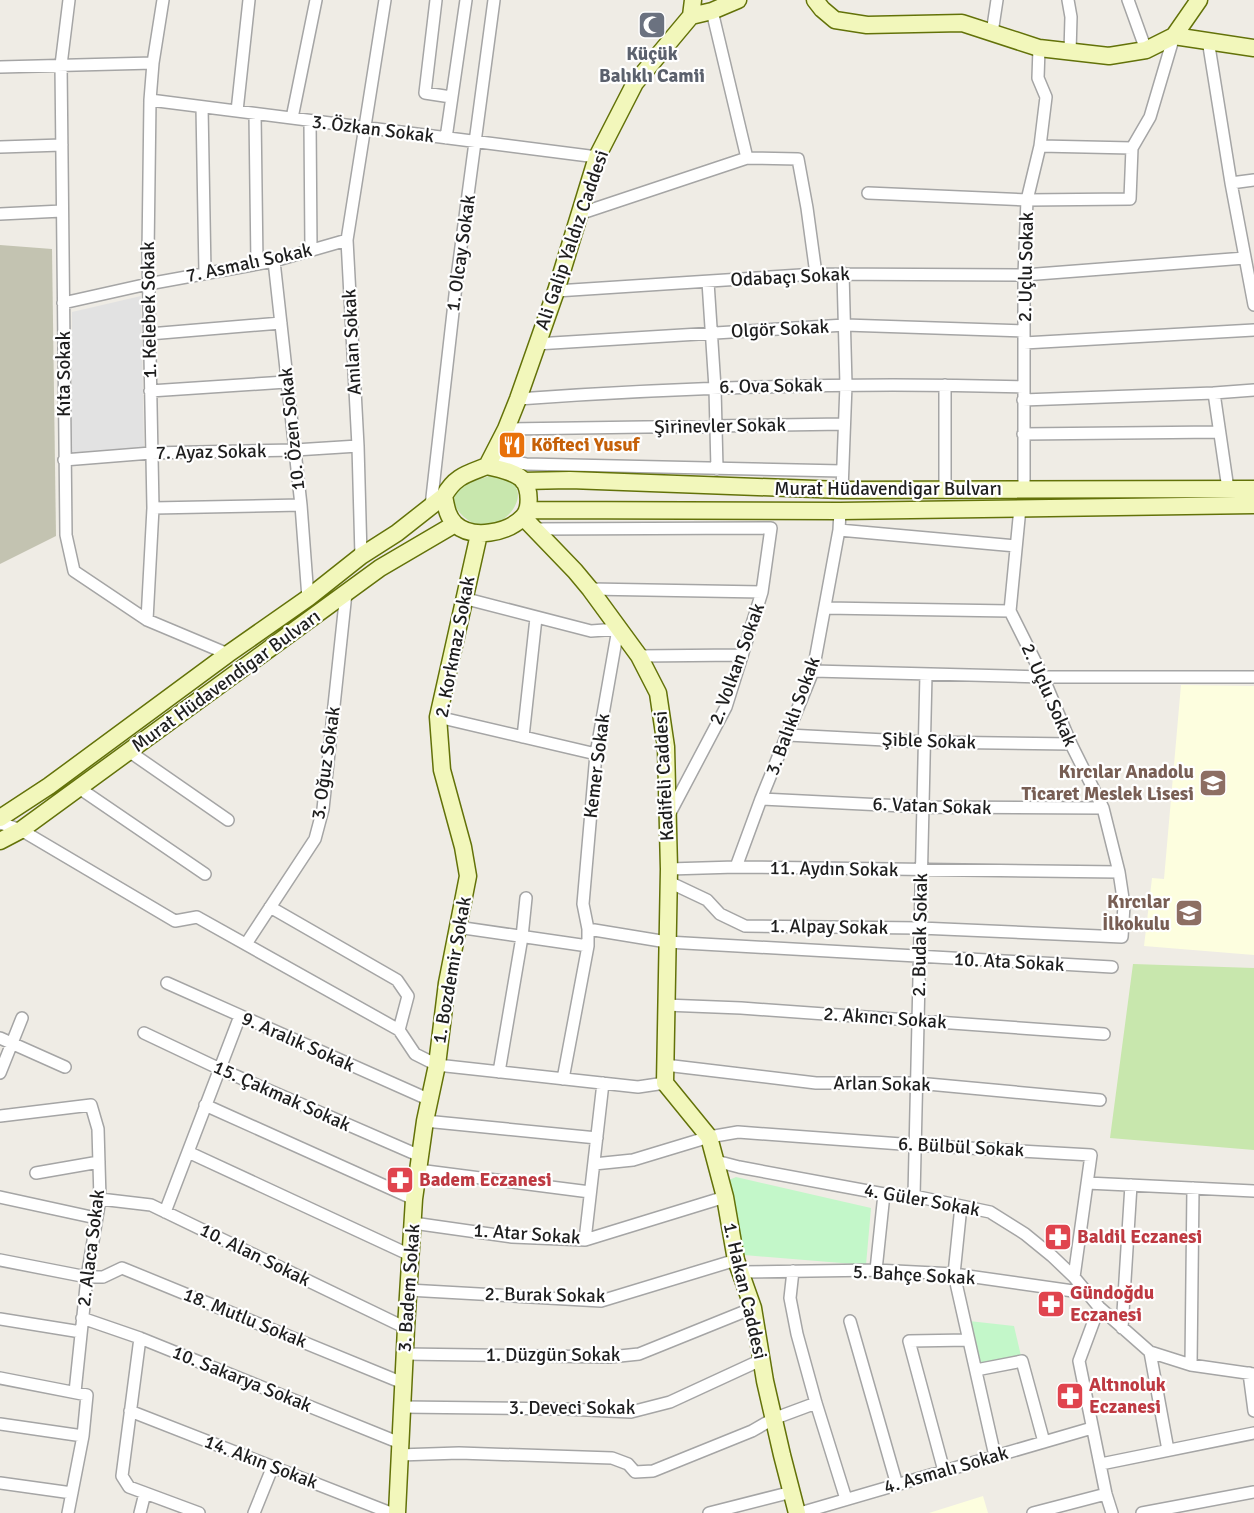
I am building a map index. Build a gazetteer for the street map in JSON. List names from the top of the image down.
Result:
{
  "streets": {
    "main road": [
      "Ali Galip Yaldız Caddesi",
      "Murat Hüdavendigar Bulvarı",
      "2. Korkmaz Sokak",
      "Kadifeli Caddesi",
      "1. Bozdemir Sokak",
      "3. Badem Sokak",
      "1. Hakan Caddesi"
    ],
    "street": [
      "3. Özkan Sokak",
      "1. Olcay Sokak",
      "7. Asmalı Sokak",
      "2. Uçlu Sokak",
      "Odabaçı Sokak",
      "1. Kelebek Sokak",
      "Olgör Sokak",
      "Anılan Sokak",
      "Kıta Sokak",
      "6. Ova Sokak",
      "Şirinevler Sokak",
      "10. Özen Sokak",
      "7. Ayaz Sokak",
      "2. Volkan Sokak",
      "3. Balıklı Sokak",
      "Şible Sokak",
      "3. Oğuz Sokak",
      "Kemer Sokak",
      "6. Vatan Sokak",
      "11. Aydın Sokak",
      "1. Alpay Sokak",
      "2. Budak Sokak",
      "10. Ata Sokak",
      "2. Akıncı Sokak",
      "9. Aralık Sokak",
      "Arlan Sokak",
      "15. Çakmak Sokak",
      "6. Bülbül Sokak",
      "4. Güler Sokak",
      "1. Atar Sokak",
      "2. Alaca Sokak",
      "10. Alan Sokak",
      "5. Bahçe Sokak",
      "2. Burak Sokak",
      "18. Mutlu Sokak",
      "1. Düzgün Sokak",
      "10. Sakarya Sokak",
      "3. Deveci Sokak",
      "14. Akın Sokak",
      "4. Asmalı Sokak"
    ]
  },
  "crossings": [
    ["3. Özkan Sokak", "Ali Galip Yaldız Caddesi"],
    ["3. Özkan Sokak", "1. Olcay Sokak"],
    ["3. Özkan Sokak", "1. Kelebek Sokak"],
    ["3. Özkan Sokak", "Anılan Sokak"],
    ["Ali Galip Yaldız Caddesi", "Odabaçı Sokak"],
    ["Ali Galip Yaldız Caddesi", "Olgör Sokak"],
    ["Ali Galip Yaldız Caddesi", "6. Ova Sokak"],
    ["Ali Galip Yaldız Caddesi", "Şirinevler Sokak"],
    ["Ali Galip Yaldız Caddesi", "Murat Hüdavendigar Bulvarı"],
    ["Ali Galip Yaldız Caddesi", "2. Korkmaz Sokak"],
    ["Ali Galip Yaldız Caddesi", "Kadifeli Caddesi"],
    ["1. Olcay Sokak", "Murat Hüdavendigar Bulvarı"],
    ["7. Asmalı Sokak", "1. Kelebek Sokak"],
    ["7. Asmalı Sokak", "Anılan Sokak"],
    ["7. Asmalı Sokak", "Kıta Sokak"],
    ["7. Asmalı Sokak", "10. Özen Sokak"],
    ["2. Uçlu Sokak", "Odabaçı Sokak"],
    ["2. Uçlu Sokak", "Olgör Sokak"],
    ["2. Uçlu Sokak", "6. Ova Sokak"],
    ["2. Uçlu Sokak", "Murat Hüdavendigar Bulvarı"],
    ["2. Uçlu Sokak", "Şible Sokak"],
    ["2. Uçlu Sokak", "6. Vatan Sokak"],
    ["2. Uçlu Sokak", "11. Aydın Sokak"],
    ["2. Uçlu Sokak", "1. Alpay Sokak"],
    ["1. Kelebek Sokak", "Kıta Sokak"],
    ["1. Kelebek Sokak", "7. Ayaz Sokak"],
    ["Anılan Sokak", "7. Ayaz Sokak"],
    ["Anılan Sokak", "Murat Hüdavendigar Bulvarı"],
    ["Kıta Sokak", "7. Ayaz Sokak"],
    ["Kıta Sokak", "Murat Hüdavendigar Bulvarı"],
    ["10. Özen Sokak", "7. Ayaz Sokak"],
    ["10. Özen Sokak", "Murat Hüdavendigar Bulvarı"],
    ["Murat Hüdavendigar Bulvarı", "2. Korkmaz Sokak"],
    ["Murat Hüdavendigar Bulvarı", "3. Balıklı Sokak"],
    ["Murat Hüdavendigar Bulvarı", "3. Oğuz Sokak"],
    ["Murat Hüdavendigar Bulvarı", "Kadifeli Caddesi"],
    ["2. Korkmaz Sokak", "Kadifeli Caddesi"],
    ["2. Korkmaz Sokak", "1. Bozdemir Sokak"],
    ["2. Volkan Sokak", "Kadifeli Caddesi"],
    ["3. Balıklı Sokak", "Şible Sokak"],
    ["3. Balıklı Sokak", "6. Vatan Sokak"],
    ["3. Balıklı Sokak", "11. Aydın Sokak"],
    ["Şible Sokak", "2. Budak Sokak"],
    ["Kemer Sokak", "Kadifeli Caddesi"],
    ["Kemer Sokak", "10. Ata Sokak"],
    ["Kadifeli Caddesi", "11. Aydın Sokak"],
    ["Kadifeli Caddesi", "1. Alpay Sokak"],
    ["Kadifeli Caddesi", "10. Ata Sokak"],
    ["Kadifeli Caddesi", "2. Akıncı Sokak"],
    ["Kadifeli Caddesi", "Arlan Sokak"],
    ["Kadifeli Caddesi", "1. Hakan Caddesi"],
    ["6. Vatan Sokak", "2. Budak Sokak"],
    ["11. Aydın Sokak", "1. Alpay Sokak"],
    ["11. Aydın Sokak", "2. Budak Sokak"],
    ["1. Alpay Sokak", "2. Budak Sokak"],
    ["2. Budak Sokak", "10. Ata Sokak"],
    ["2. Budak Sokak", "2. Akıncı Sokak"],
    ["2. Budak Sokak", "Arlan Sokak"],
    ["2. Budak Sokak", "6. Bülbül Sokak"],
    ["2. Budak Sokak", "4. Güler Sokak"],
    ["1. Bozdemir Sokak", "3. Badem Sokak"],
    ["9. Aralık Sokak", "3. Badem Sokak"],
    ["15. Çakmak Sokak", "3. Badem Sokak"],
    ["6. Bülbül Sokak", "4. Güler Sokak"],
    ["6. Bülbül Sokak", "1. Hakan Caddesi"],
    ["4. Güler Sokak", "5. Bahçe Sokak"],
    ["4. Güler Sokak", "1. Hakan Caddesi"],
    ["1. Atar Sokak", "3. Badem Sokak"],
    ["1. Atar Sokak", "1. Hakan Caddesi"],
    ["2. Alaca Sokak", "10. Alan Sokak"],
    ["2. Alaca Sokak", "18. Mutlu Sokak"],
    ["2. Alaca Sokak", "10. Sakarya Sokak"],
    ["10. Alan Sokak", "3. Badem Sokak"],
    ["5. Bahçe Sokak", "1. Hakan Caddesi"],
    ["5. Bahçe Sokak", "2. Burak Sokak"],
    ["3. Badem Sokak", "2. Burak Sokak"],
    ["3. Badem Sokak", "18. Mutlu Sokak"],
    ["3. Badem Sokak", "1. Düzgün Sokak"],
    ["3. Badem Sokak", "10. Sakarya Sokak"],
    ["3. Badem Sokak", "3. Deveci Sokak"],
    ["1. Hakan Caddesi", "2. Burak Sokak"],
    ["1. Hakan Caddesi", "1. Düzgün Sokak"],
    ["1. Hakan Caddesi", "3. Deveci Sokak"],
    ["1. Hakan Caddesi", "4. Asmalı Sokak"]
  ],
  "places": {
    "mosque": ["Küçük Balıklı Camii"],
    "restaurant": ["Köfteci Yusuf"],
    "school or university": ["Kırcılar Anadolu Ticaret Meslek Lisesi", "Kırcılar İlkokulu"],
    "pharmacy": [
      "Badem Eczanesi",
      "Baldil Eczanesi",
      "Gündoğdu Eczanesi",
      "Altınoluk Eczanesi"
    ]
  }
}
